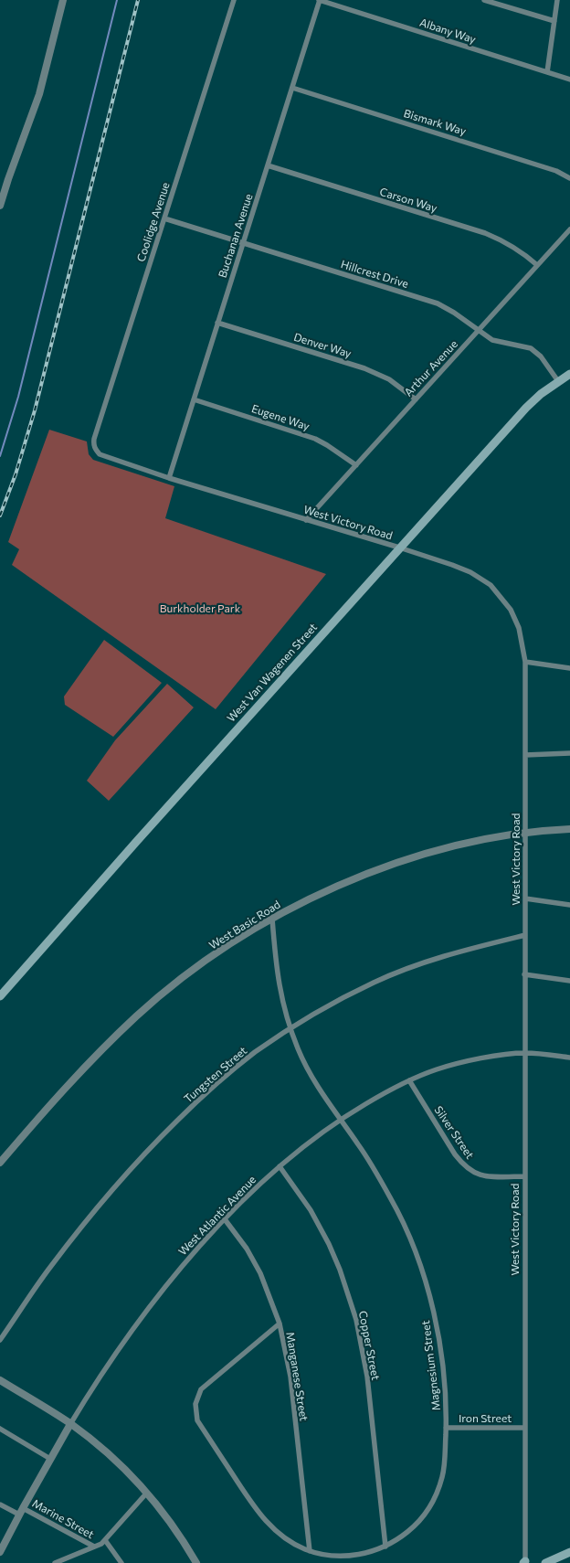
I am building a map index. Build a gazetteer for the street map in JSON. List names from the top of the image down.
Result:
{
  "streets": {
    "main road": ["West Van Wagenen Street"],
    "street": [
      "Albany Way",
      "Bismark Way",
      "Carson Way",
      "Coolidge Avenue",
      "Buchanan Avenue",
      "Hillcrest Drive",
      "Denver Way",
      "Arthur Avenue",
      "Eugene Way",
      "West Victory Road",
      "West Basic Road",
      "Tungsten Street",
      "Silver Street",
      "West Atlantic Avenue",
      "Copper Street",
      "Magnesium Street",
      "Manganese Street",
      "Iron Street",
      "Marine Street"
    ]
  },
  "crossings": [
    ["Albany Way", "Buchanan Avenue"],
    ["Bismark Way", "Buchanan Avenue"],
    ["Carson Way", "Buchanan Avenue"],
    ["Carson Way", "Arthur Avenue"],
    ["Coolidge Avenue", "Hillcrest Drive"],
    ["Coolidge Avenue", "West Victory Road"],
    ["Buchanan Avenue", "Hillcrest Drive"],
    ["Buchanan Avenue", "Denver Way"],
    ["Buchanan Avenue", "Eugene Way"],
    ["Buchanan Avenue", "West Victory Road"],
    ["Hillcrest Drive", "Arthur Avenue"],
    ["Hillcrest Drive", "West Van Wagenen Street"],
    ["Denver Way", "Arthur Avenue"],
    ["Arthur Avenue", "Eugene Way"],
    ["Arthur Avenue", "West Victory Road"],
    ["West Victory Road", "West Van Wagenen Street"],
    ["West Victory Road", "West Basic Road"],
    ["West Victory Road", "Tungsten Street"],
    ["West Victory Road", "Silver Street"],
    ["West Victory Road", "West Atlantic Avenue"],
    ["West Victory Road", "Iron Street"],
    ["West Basic Road", "Magnesium Street"],
    ["Tungsten Street", "Magnesium Street"],
    ["Silver Street", "West Atlantic Avenue"],
    ["West Atlantic Avenue", "Copper Street"],
    ["West Atlantic Avenue", "Magnesium Street"],
    ["West Atlantic Avenue", "Manganese Street"],
    ["West Atlantic Avenue", "Marine Street"],
    ["Copper Street", "Magnesium Street"],
    ["Magnesium Street", "Manganese Street"],
    ["Magnesium Street", "Iron Street"]
  ],
  "parks": ["Burkholder Park"]
}
